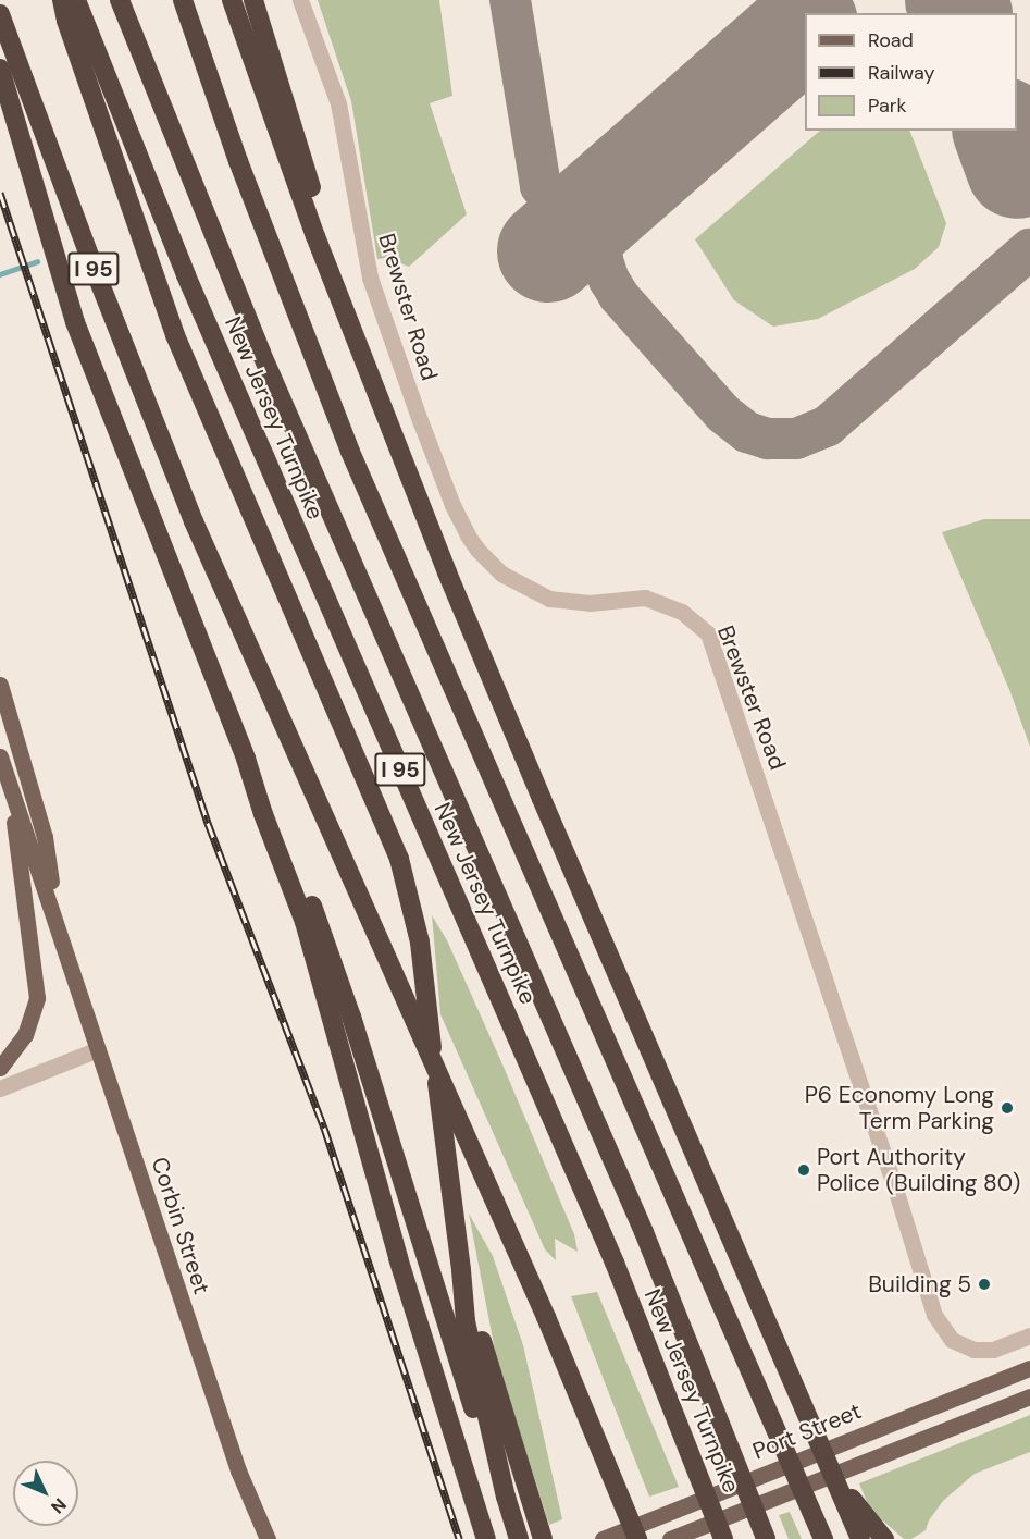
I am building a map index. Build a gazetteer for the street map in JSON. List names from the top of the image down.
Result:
{
  "streets": {
    "highway": ["I 95", "New Jersey Turnpike"],
    "main road": ["Corbin Street", "Port Street"],
    "street": ["Brewster Road"]
  },
  "places": ["P6 Economy Long Term Parking", "Port Authority Police (Building 80)", "Building 5"],
  "legend": ["Road", "Railway", "Park"],
  "north": "bottom right"
}
